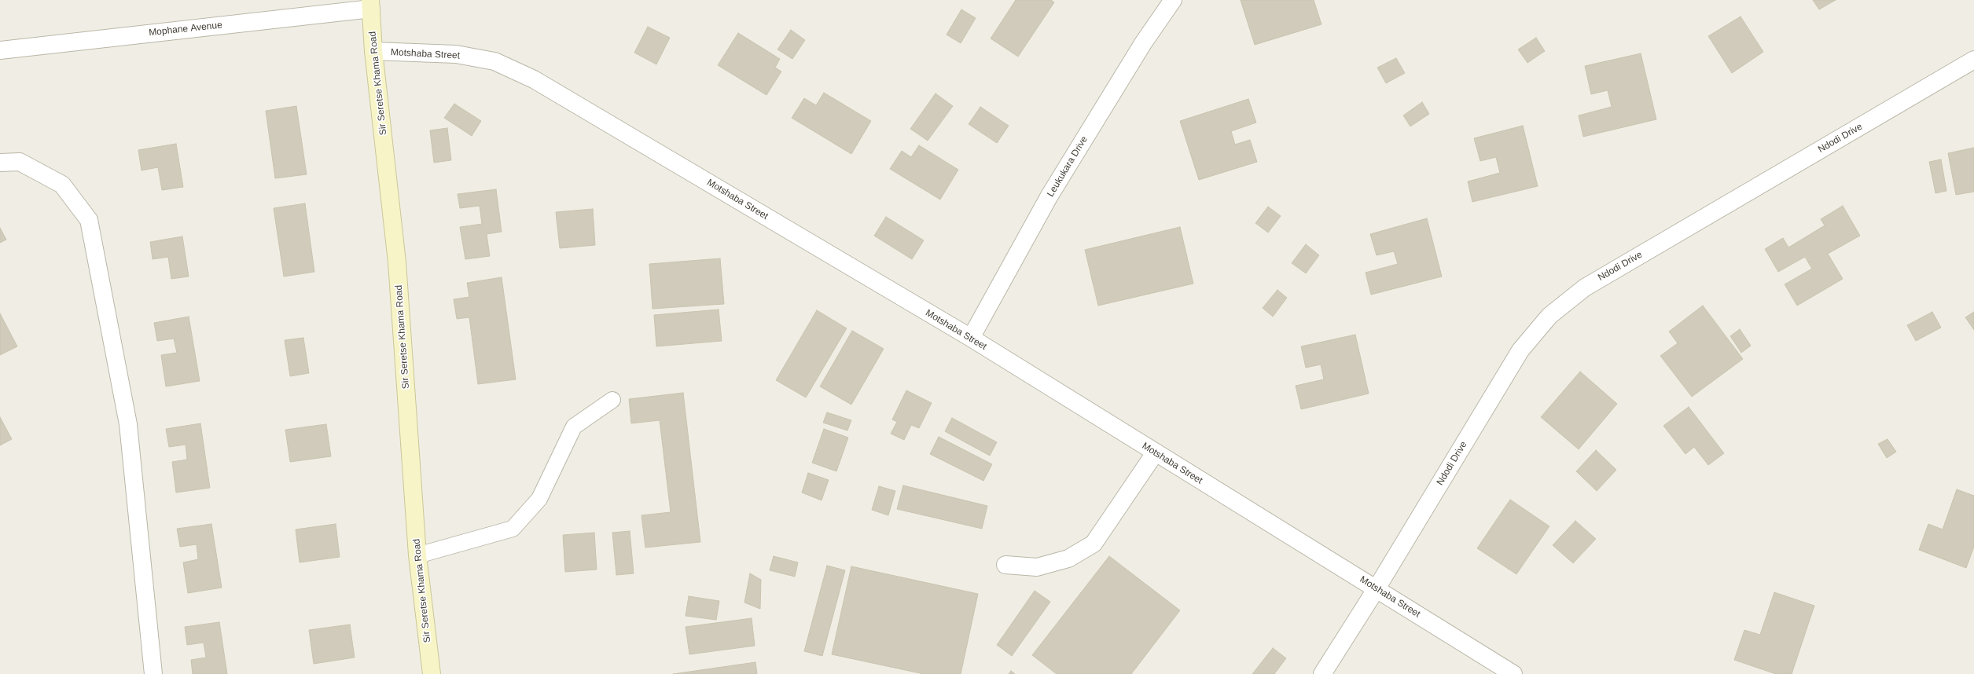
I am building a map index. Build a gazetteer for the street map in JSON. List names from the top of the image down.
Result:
{
  "streets": {
    "main road": ["Sir Seretse Khama Road"],
    "street": [
      "Mophane Avenue",
      "Motshaba Street",
      "Ndodi Drive",
      "Leukukara Drive"
    ]
  },
  "crossings": [
    ["Mophane Avenue", "Sir Seretse Khama Road"],
    ["Motshaba Street", "Sir Seretse Khama Road"],
    ["Motshaba Street", "Ndodi Drive"],
    ["Motshaba Street", "Leukukara Drive"]
  ]
}
